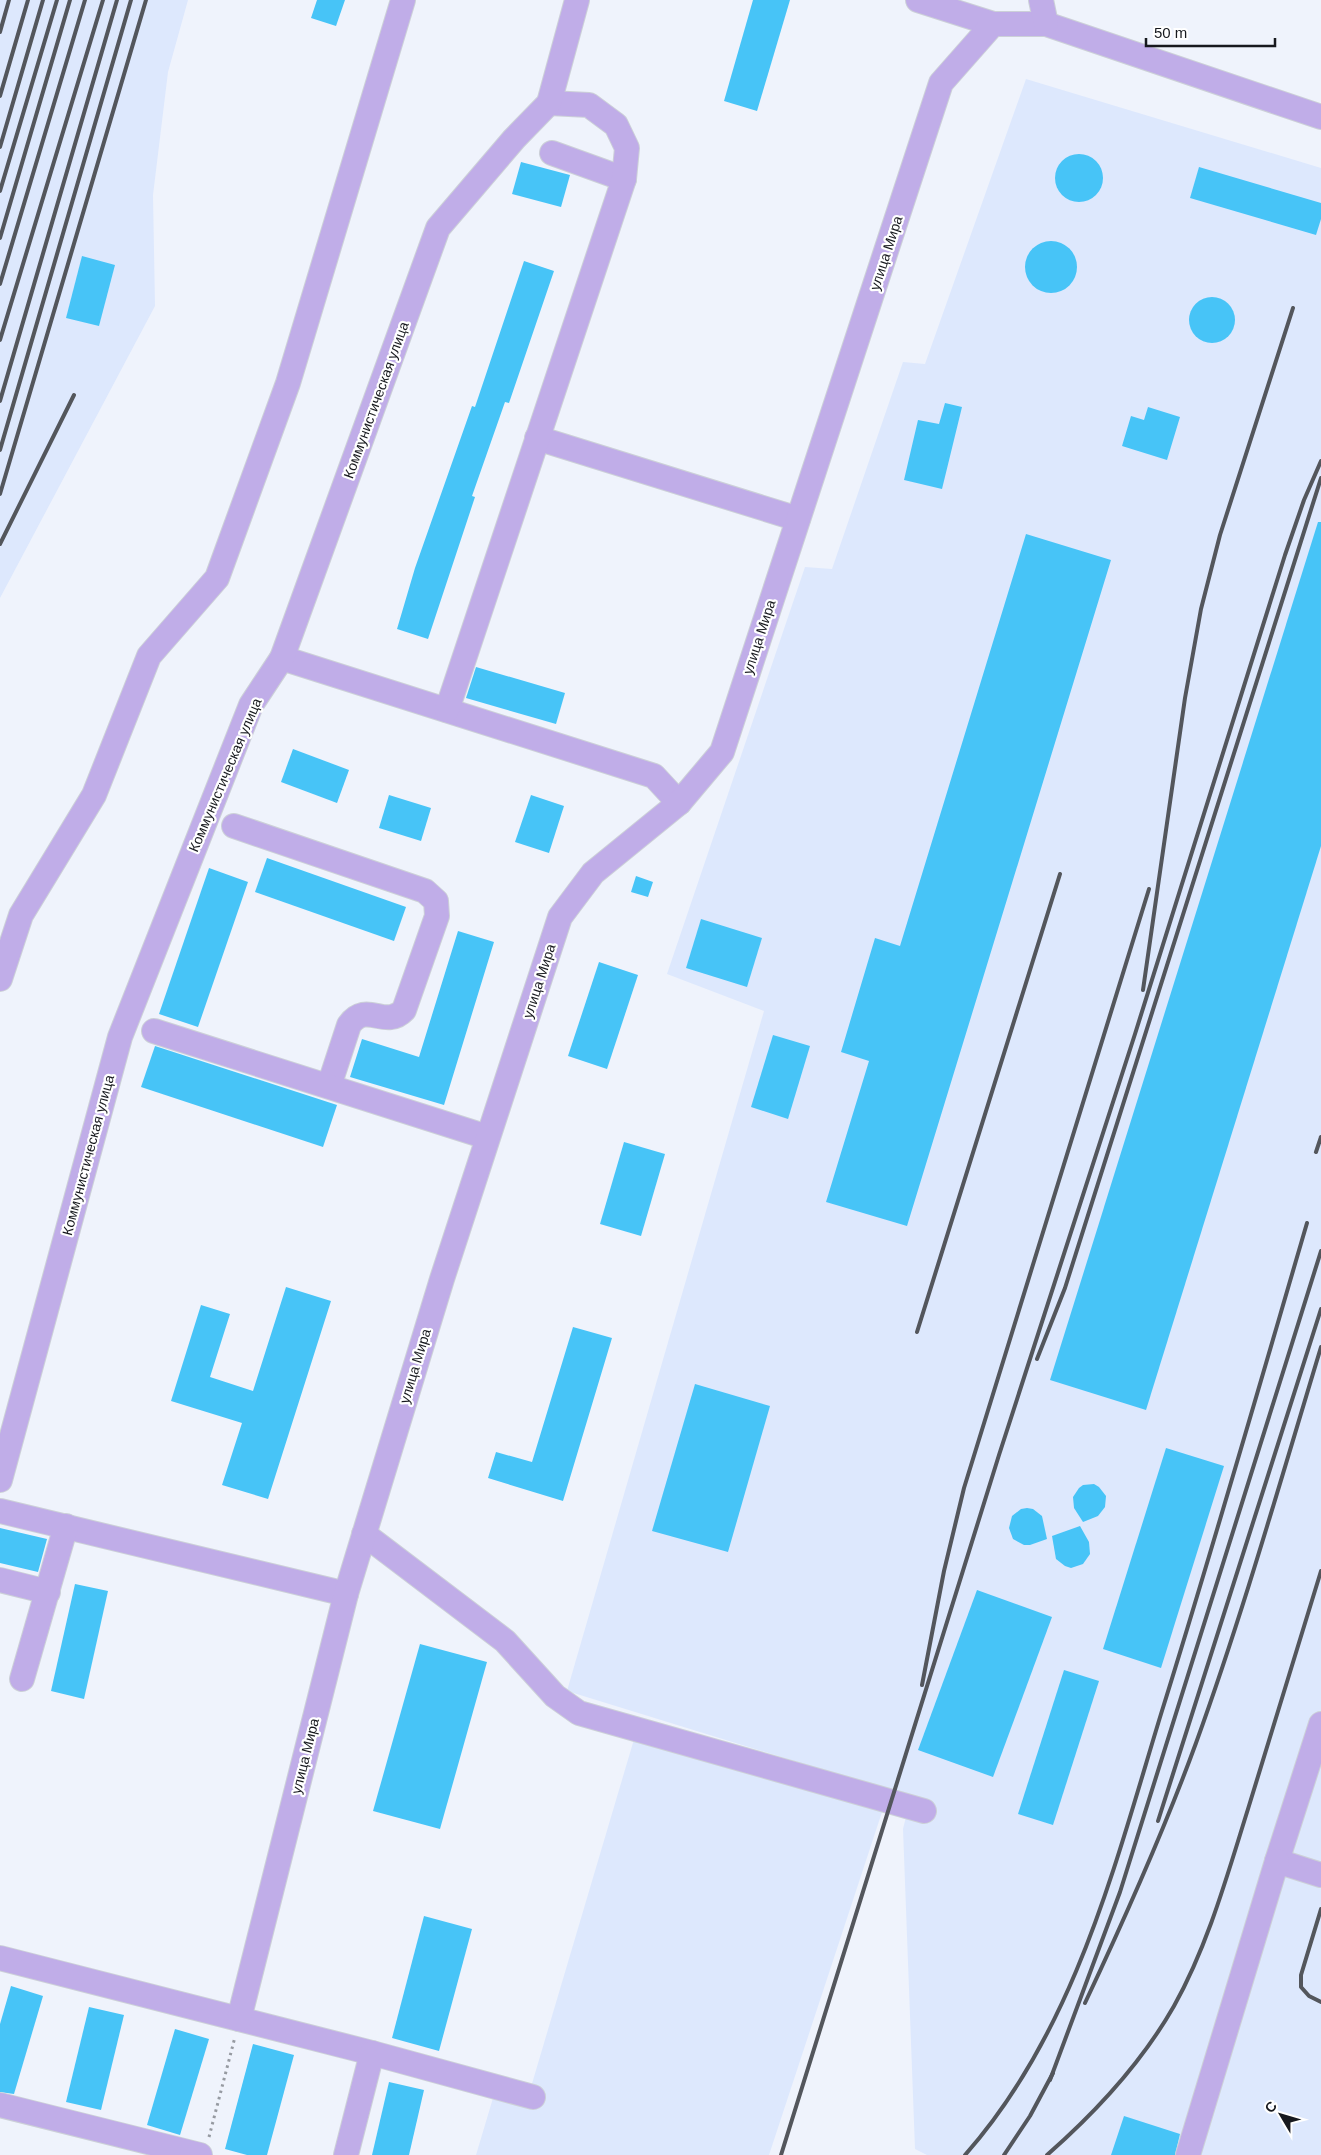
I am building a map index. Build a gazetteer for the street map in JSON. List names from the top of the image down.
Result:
{
  "streets": {
    "street": ["улица Мира", "Коммунистическая улица"]
  },
  "scale_bar": "50 m",
  "north": "top left"
}
